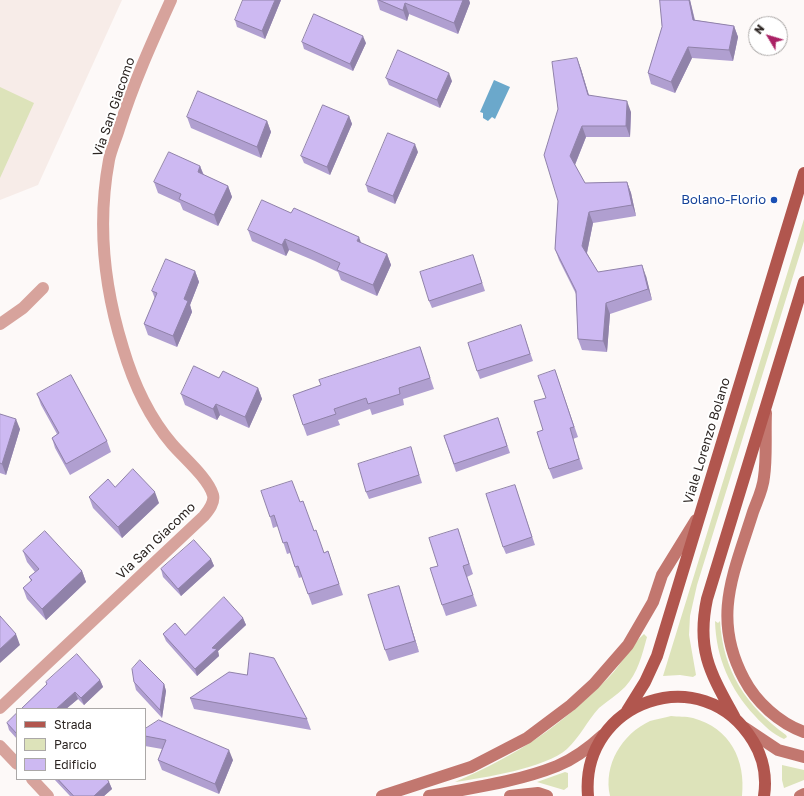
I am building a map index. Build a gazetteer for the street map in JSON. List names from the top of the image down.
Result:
{
  "streets": {
    "main road": ["Viale Lorenzo Bolano"],
    "street": ["Via San Giacomo"]
  },
  "places": ["Bolano-Florio"],
  "legend": ["Strada", "Parco", "Edificio"],
  "north": "top left"
}
